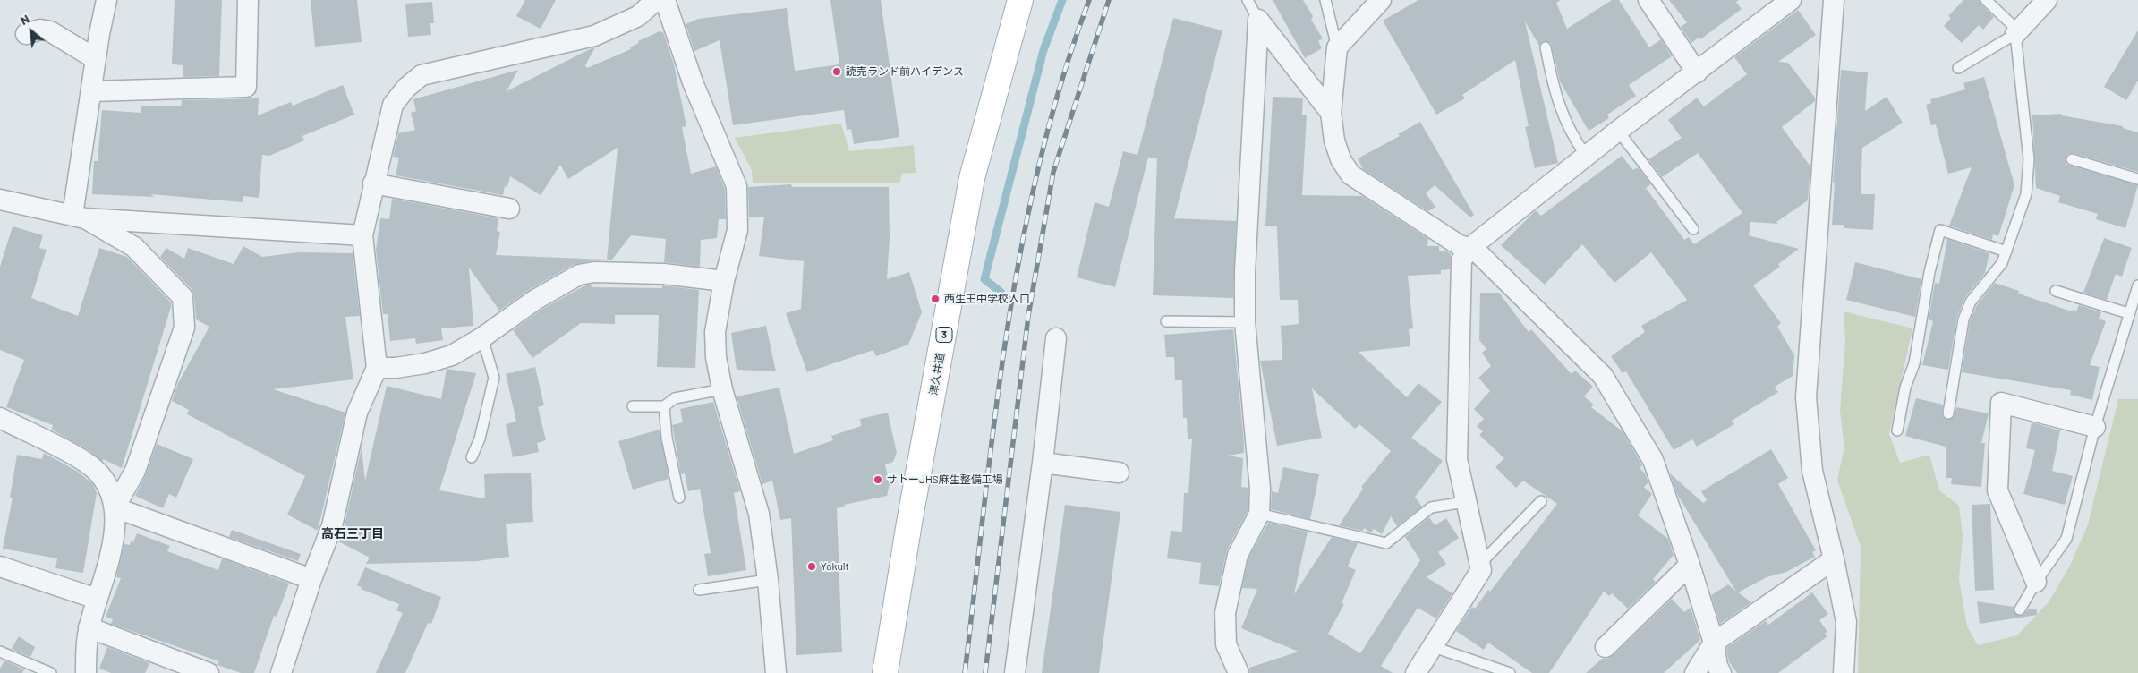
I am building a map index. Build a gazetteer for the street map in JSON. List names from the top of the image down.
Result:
{
  "streets": {
    "main road": ["3", "津久井道"]
  },
  "districts": ["高石三丁目"],
  "places": [
    "読売ランド前ハイデンス",
    "西生田中学校入口",
    "サトーJHS麻生整備工場",
    "Yakult"
  ],
  "north": "top left"
}
